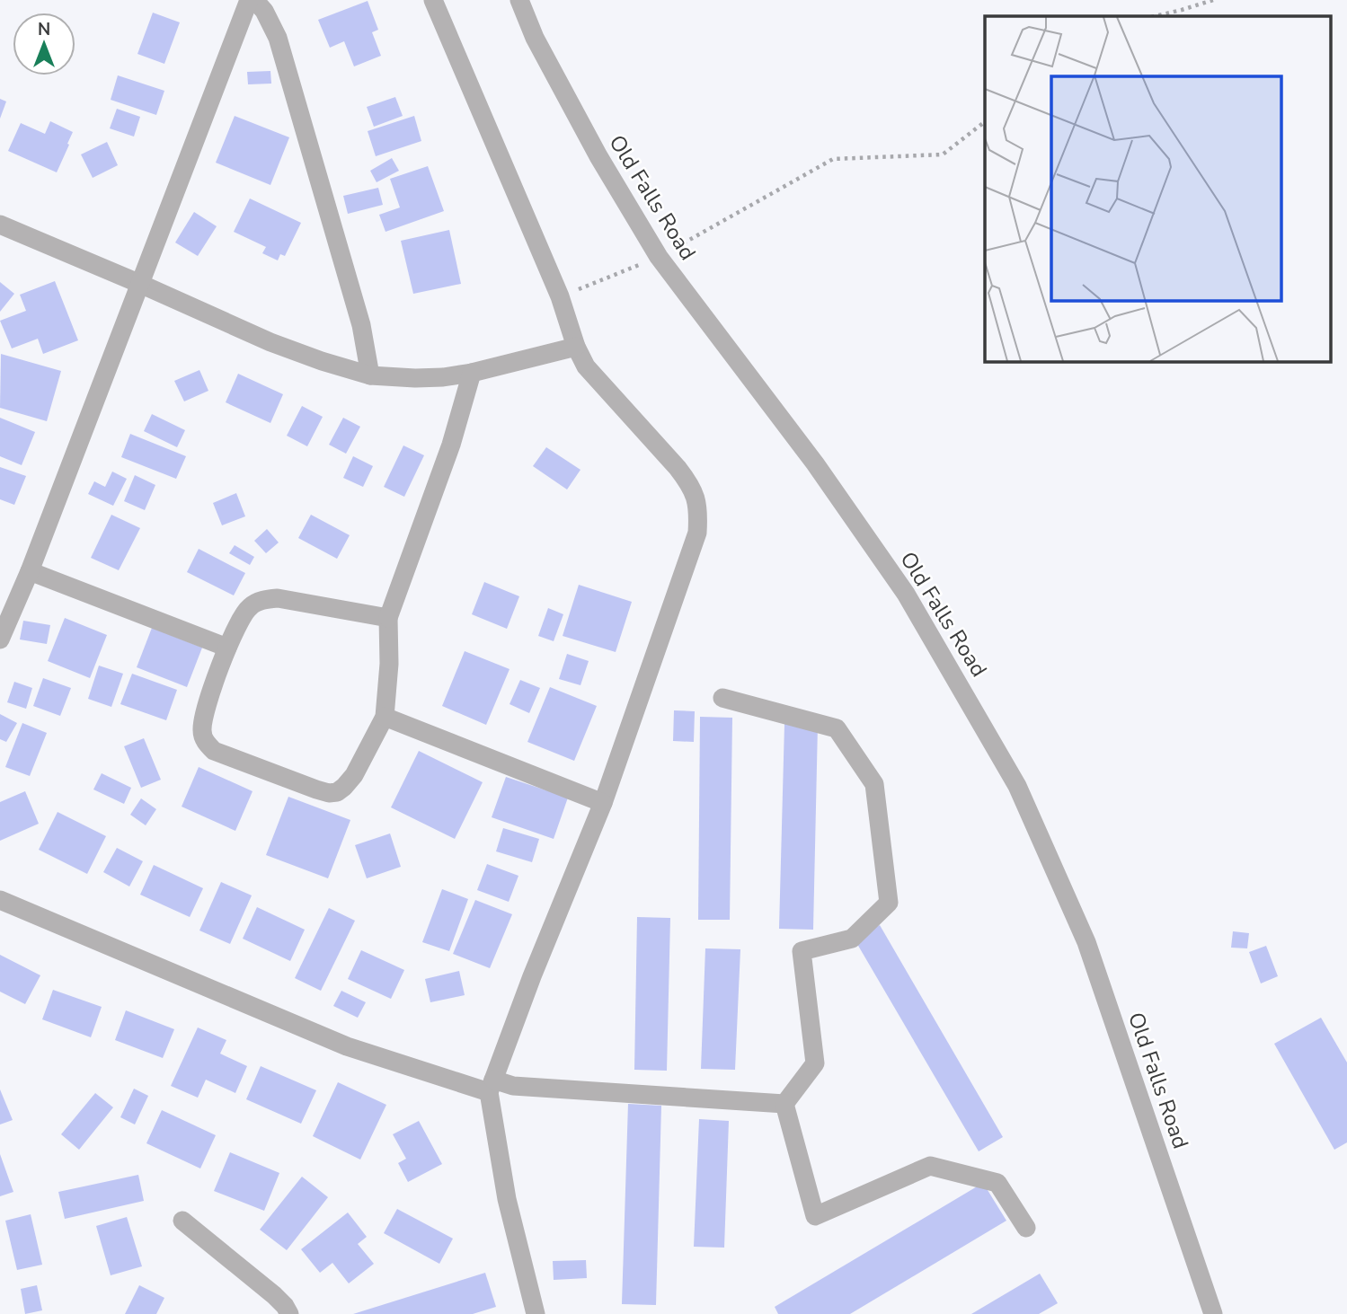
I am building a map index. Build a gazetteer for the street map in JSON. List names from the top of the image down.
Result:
{
  "streets": {
    "street": ["Old Falls Road"]
  },
  "north": "top"
}
